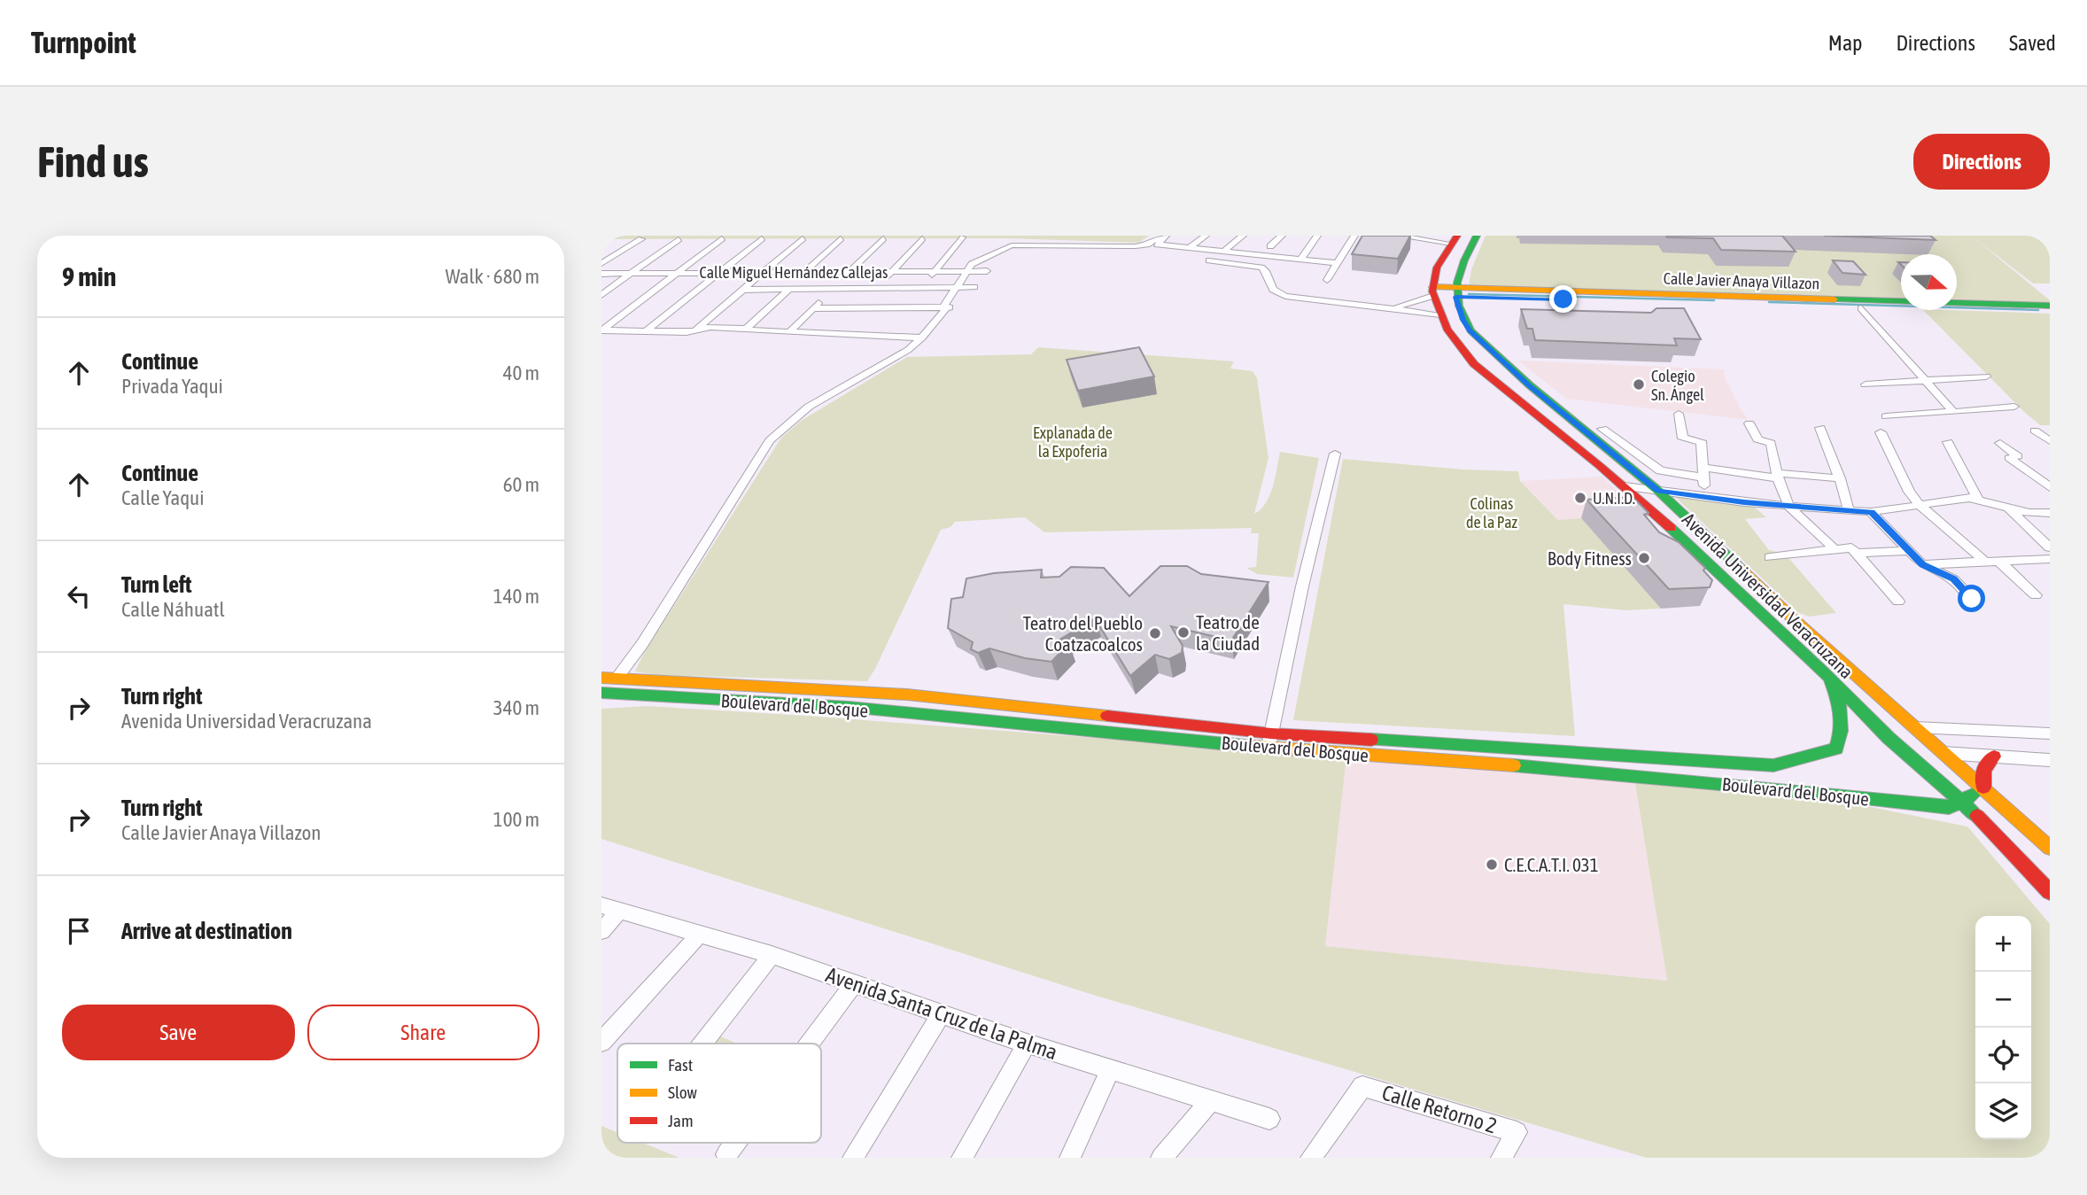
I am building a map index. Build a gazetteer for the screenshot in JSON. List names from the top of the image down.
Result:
{
  "streets": {
    "main road": ["Calle Javier Anaya Villazon", "Avenida Universidad Veracruzana", "Boulevard del Bosque"],
    "street": ["Calle Miguel Hernández Callejas", "Avenida Santa Cruz de la Palma", "Calle Retorno 2"]
  },
  "crossings": [
    ["Calle Javier Anaya Villazon", "Avenida Universidad Veracruzana"],
    ["Avenida Universidad Veracruzana", "Boulevard del Bosque"]
  ],
  "parks": ["Explanada de la Expoferia", "Colinas de la Paz"],
  "places": [
    "Colegio Sn. Ángel",
    "U.N.I.D.",
    "Body Fitness",
    "Teatro de la Ciudad",
    "Teatro del Pueblo Coatzacoalcos",
    "C.E.C.A.T.I. 031"
  ],
  "legend": ["Fast", "Slow", "Jam"],
  "north": "right",
  "page": {
    "header": "Turnpoint",
    "nav": ["Map", "Directions", "Saved"],
    "buttons": [
      "Directions",
      ["Save", "Share"]
    ],
    "title": "Find us",
    "heading": ["9 min", "Walk · 680 m"],
    "list": [
      ["Continue", "Privada Yaqui", "40 m"],
      ["Continue", "Calle Yaqui", "60 m"],
      ["Turn left", "Calle Náhuatl", "140 m"],
      ["Turn right", "Avenida Universidad Veracruzana", "340 m"],
      ["Turn right", "Calle Javier Anaya Villazon", "100 m"],
      "Arrive at destination"
    ],
    "map_buttons": ["+", "−"]
  }
}
